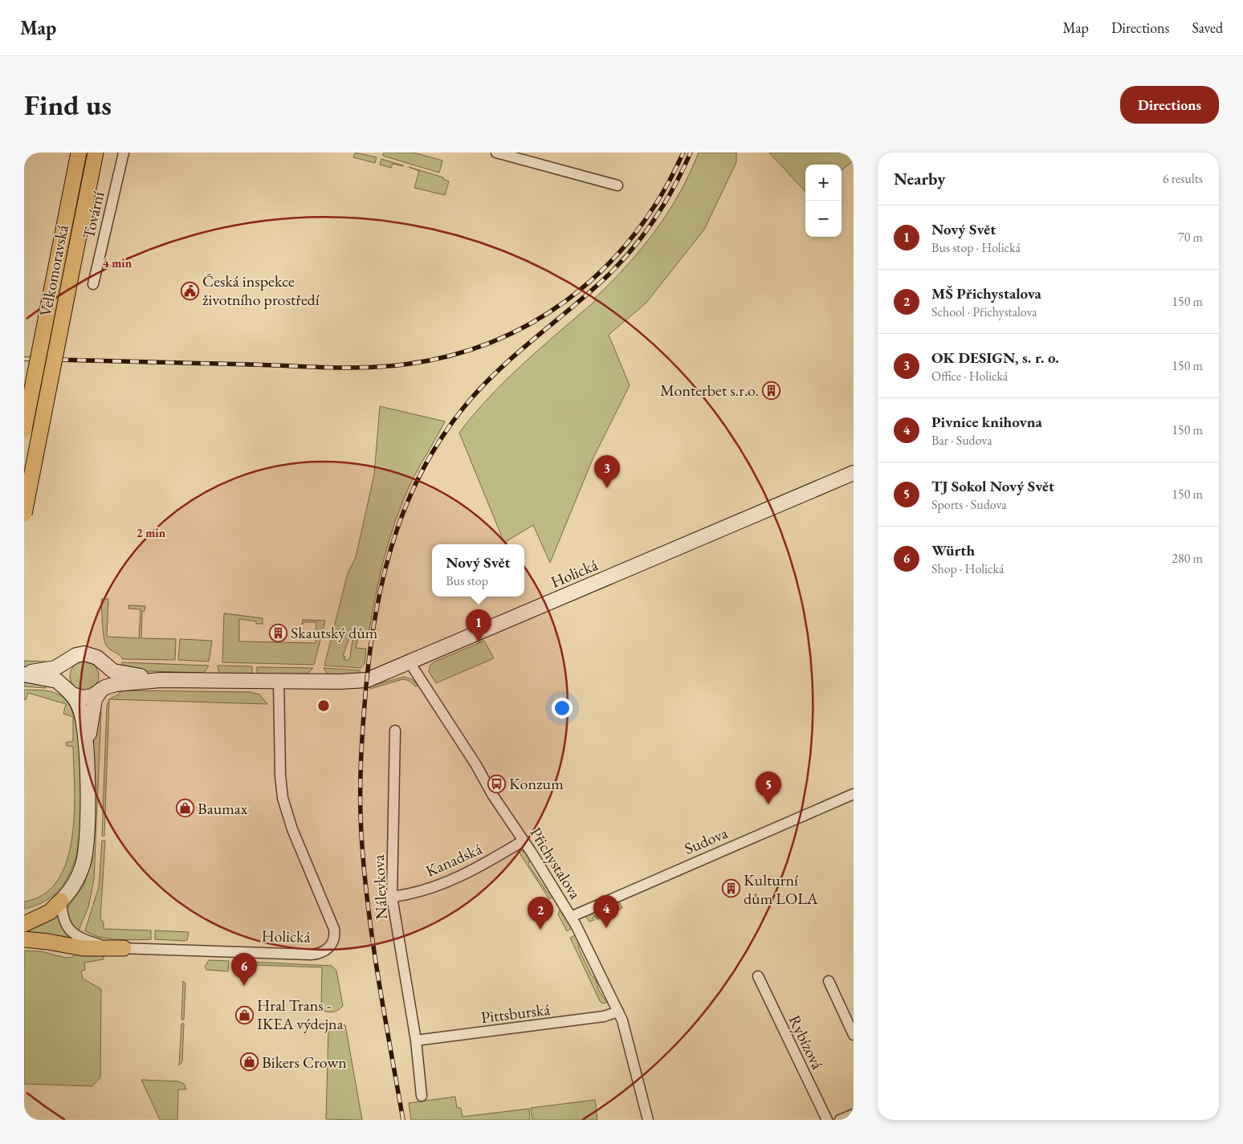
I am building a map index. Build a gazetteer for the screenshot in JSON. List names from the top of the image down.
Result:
{
  "streets": {
    "main road": ["Velkomoravská"],
    "street": [
      "Tovární",
      "Holická",
      "Sudova",
      "Kanadská",
      "Přichystalova",
      "Nálevkova",
      "Pittsburská",
      "Rybízová"
    ]
  },
  "crossings": [
    ["Holická", "Přichystalova"],
    ["Sudova", "Přichystalova"],
    ["Kanadská", "Přichystalova"],
    ["Kanadská", "Nálevkova"],
    ["Přichystalova", "Pittsburská"],
    ["Nálevkova", "Pittsburská"]
  ],
  "places": {
    "public building": ["Česká inspekce životního prostředí"],
    "building": ["Monterbet s.r.o.", "Skautský dům", "Kulturní dům LOLA"],
    "bus stop": ["Konzum"],
    "shop": ["Baumax", "Hral Trans - IKEA výdejna", "Bikers Crown"]
  },
  "page": {
    "header": "Map",
    "nav": ["Map", "Directions", "Saved"],
    "buttons": "Directions",
    "title": "Find us",
    "heading": ["Nearby", "6 results"],
    "map_buttons": ["+", "−"],
    "list": [
      {
        "mark": "1",
        "name": "Nový Svět",
        "note": "Bus stop · Holická",
        "value": "70 m"
      },
      {
        "mark": "2",
        "name": "MŠ Přichystalova",
        "note": "School · Přichystalova",
        "value": "150 m"
      },
      {
        "mark": "3",
        "name": "OK DESIGN, s. r. o.",
        "note": "Office · Holická",
        "value": "150 m"
      },
      {
        "mark": "4",
        "name": "Pivnice knihovna",
        "note": "Bar · Sudova",
        "value": "150 m"
      },
      {
        "mark": "5",
        "name": "TJ Sokol Nový Svět",
        "note": "Sports · Sudova",
        "value": "150 m"
      },
      {
        "mark": "6",
        "name": "Würth",
        "note": "Shop · Holická",
        "value": "280 m"
      }
    ],
    "pins": [
      "3",
      "1",
      "5",
      "4",
      "2",
      "6"
    ],
    "popup": ["Nový Svět", "Bus stop"]
  },
  "rings": ["4 min", "2 min"]
}
